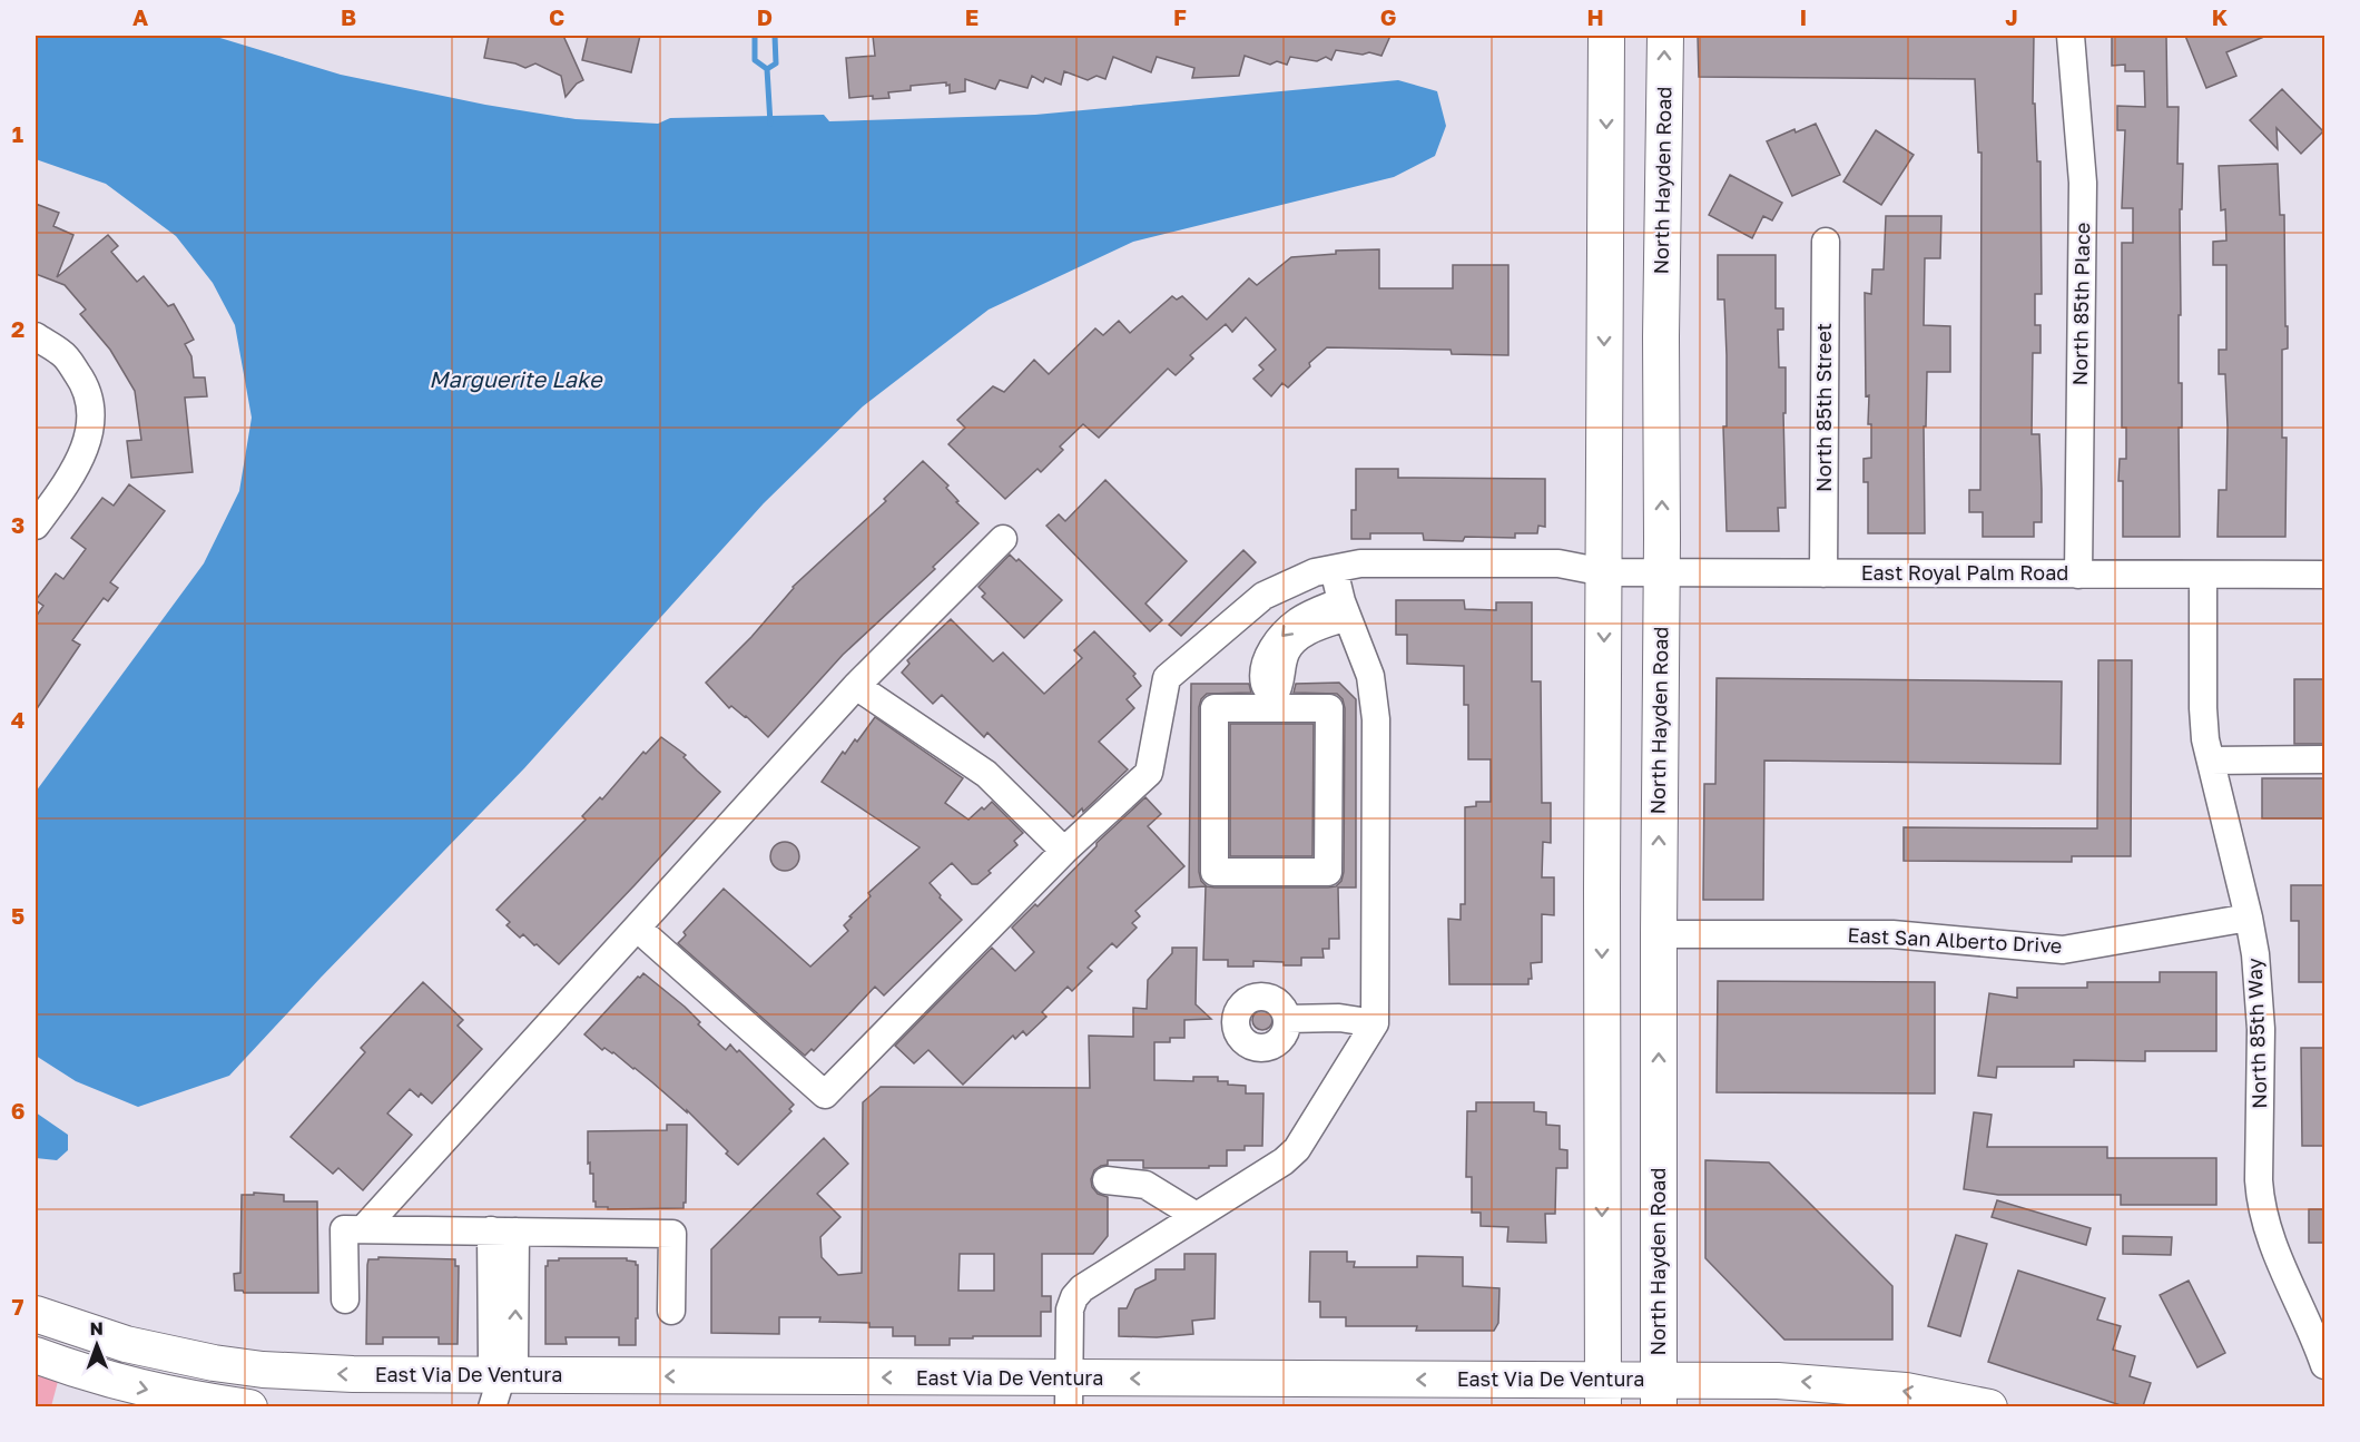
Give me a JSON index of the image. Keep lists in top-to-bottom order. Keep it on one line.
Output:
{"streets":{"main road":["North Hayden Road","East Via De Ventura"],"street":["North 85th Place","North 85th Street","East Royal Palm Road","East San Alberto Drive","North 85th Way"]},"crossings":[["North Hayden Road","East Royal Palm Road"],["North Hayden Road","East San Alberto Drive"],["North Hayden Road","East Via De Ventura"],["North 85th Place","East Royal Palm Road"],["North 85th Street","East Royal Palm Road"],["East Royal Palm Road","North 85th Way"],["East San Alberto Drive","North 85th Way"]],"one_way":["East Via De Ventura"],"water":["Marguerite Lake"],"north":"top","grid":{"columns":["A","B","C","D","E","F","G","H","I","J","K"],"rows":["1","2","3","4","5","6","7"]}}
